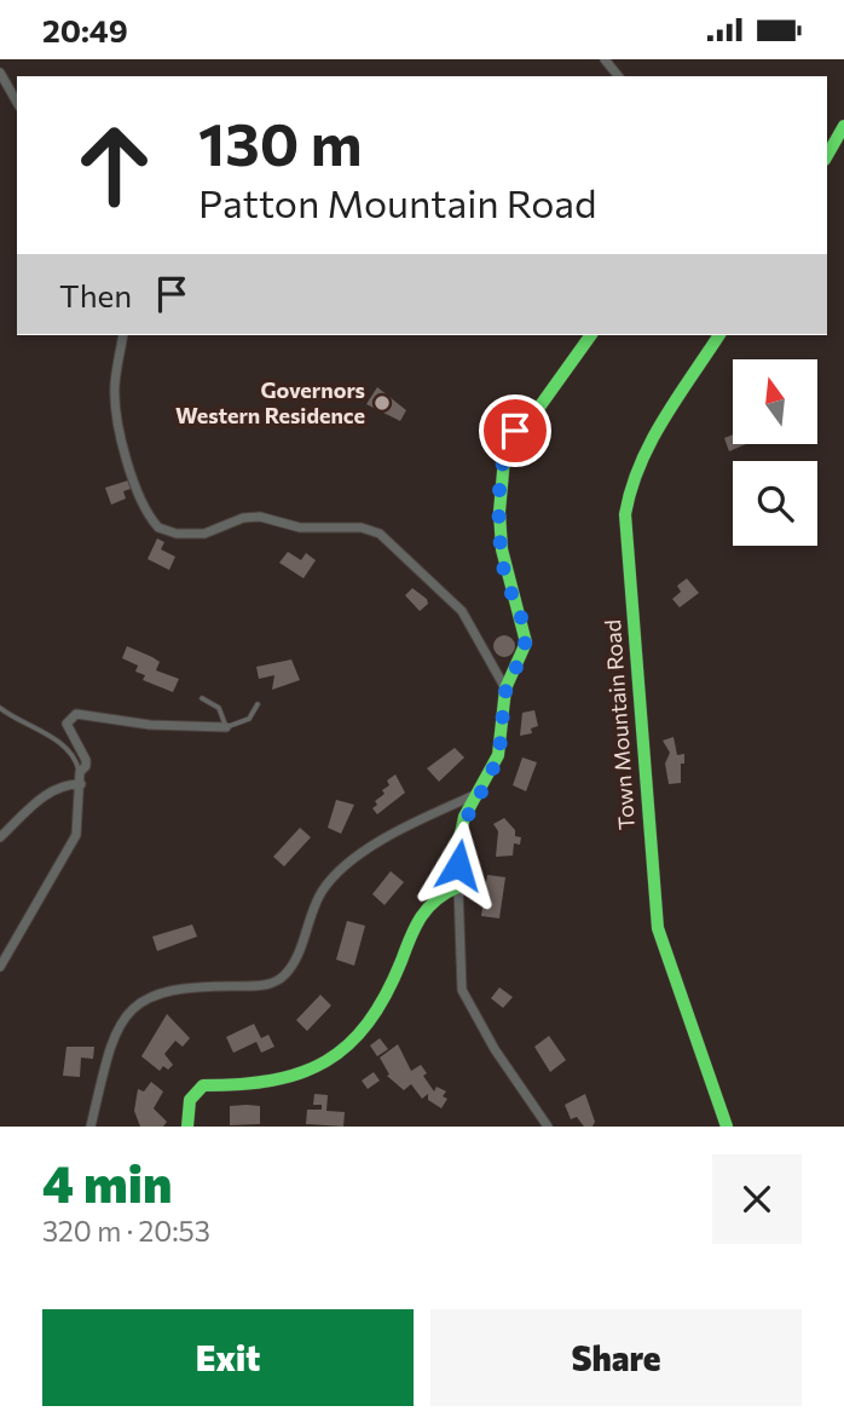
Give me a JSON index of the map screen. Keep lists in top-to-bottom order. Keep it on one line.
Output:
{"streets":{"street":["Town Mountain Road"]},"places":["Governors Western Residence"],"north":"top","page":{"status":"20:49","turn":["130 m","Patton Mountain Road"],"then":"Then","heading":["4 min","320 m · 20:53"],"buttons":["Exit","Share"]}}
